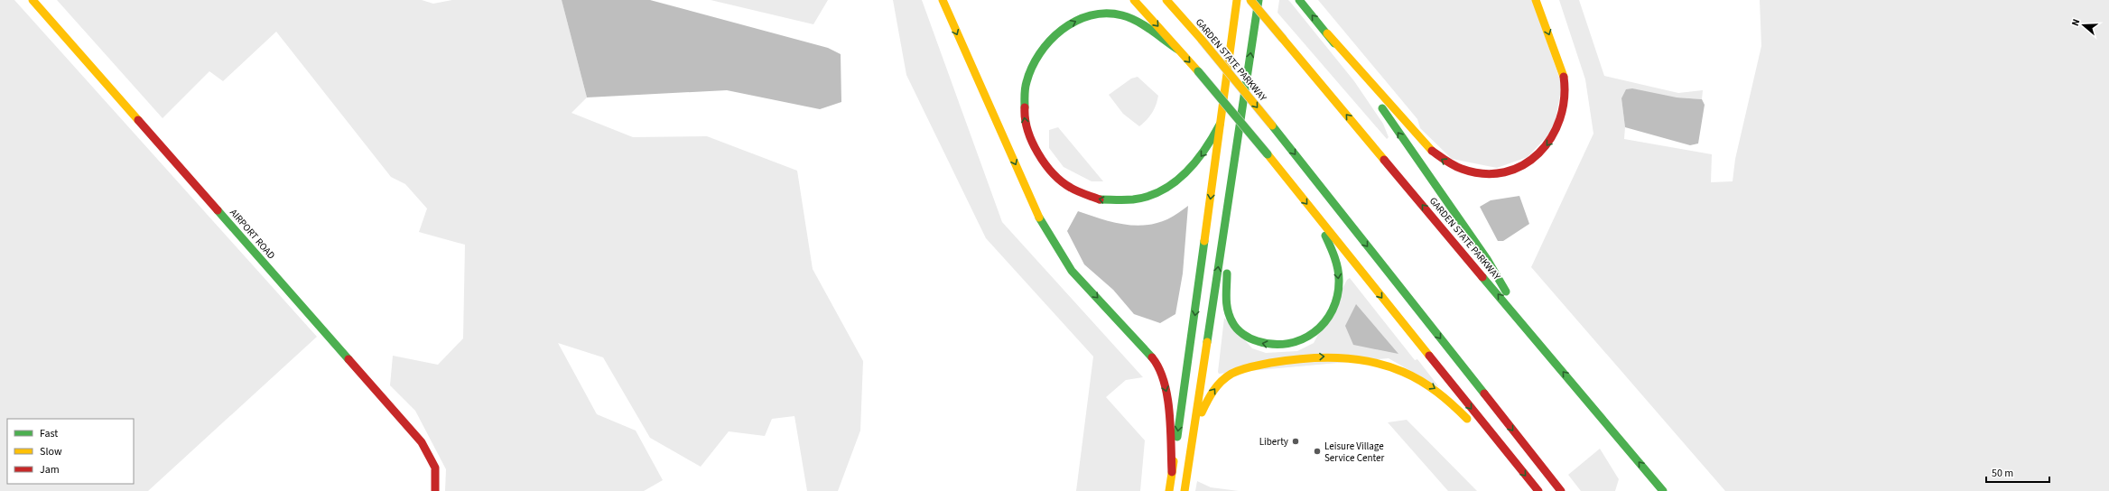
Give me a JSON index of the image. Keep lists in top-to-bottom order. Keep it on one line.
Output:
{"streets":{"main road":["GARDEN STATE PARKWAY","AIRPORT ROAD"]},"places":["Liberty","Leisure Village Service Center"],"legend":["Fast","Slow","Jam"],"scale_bar":"50 m","north":"left"}
